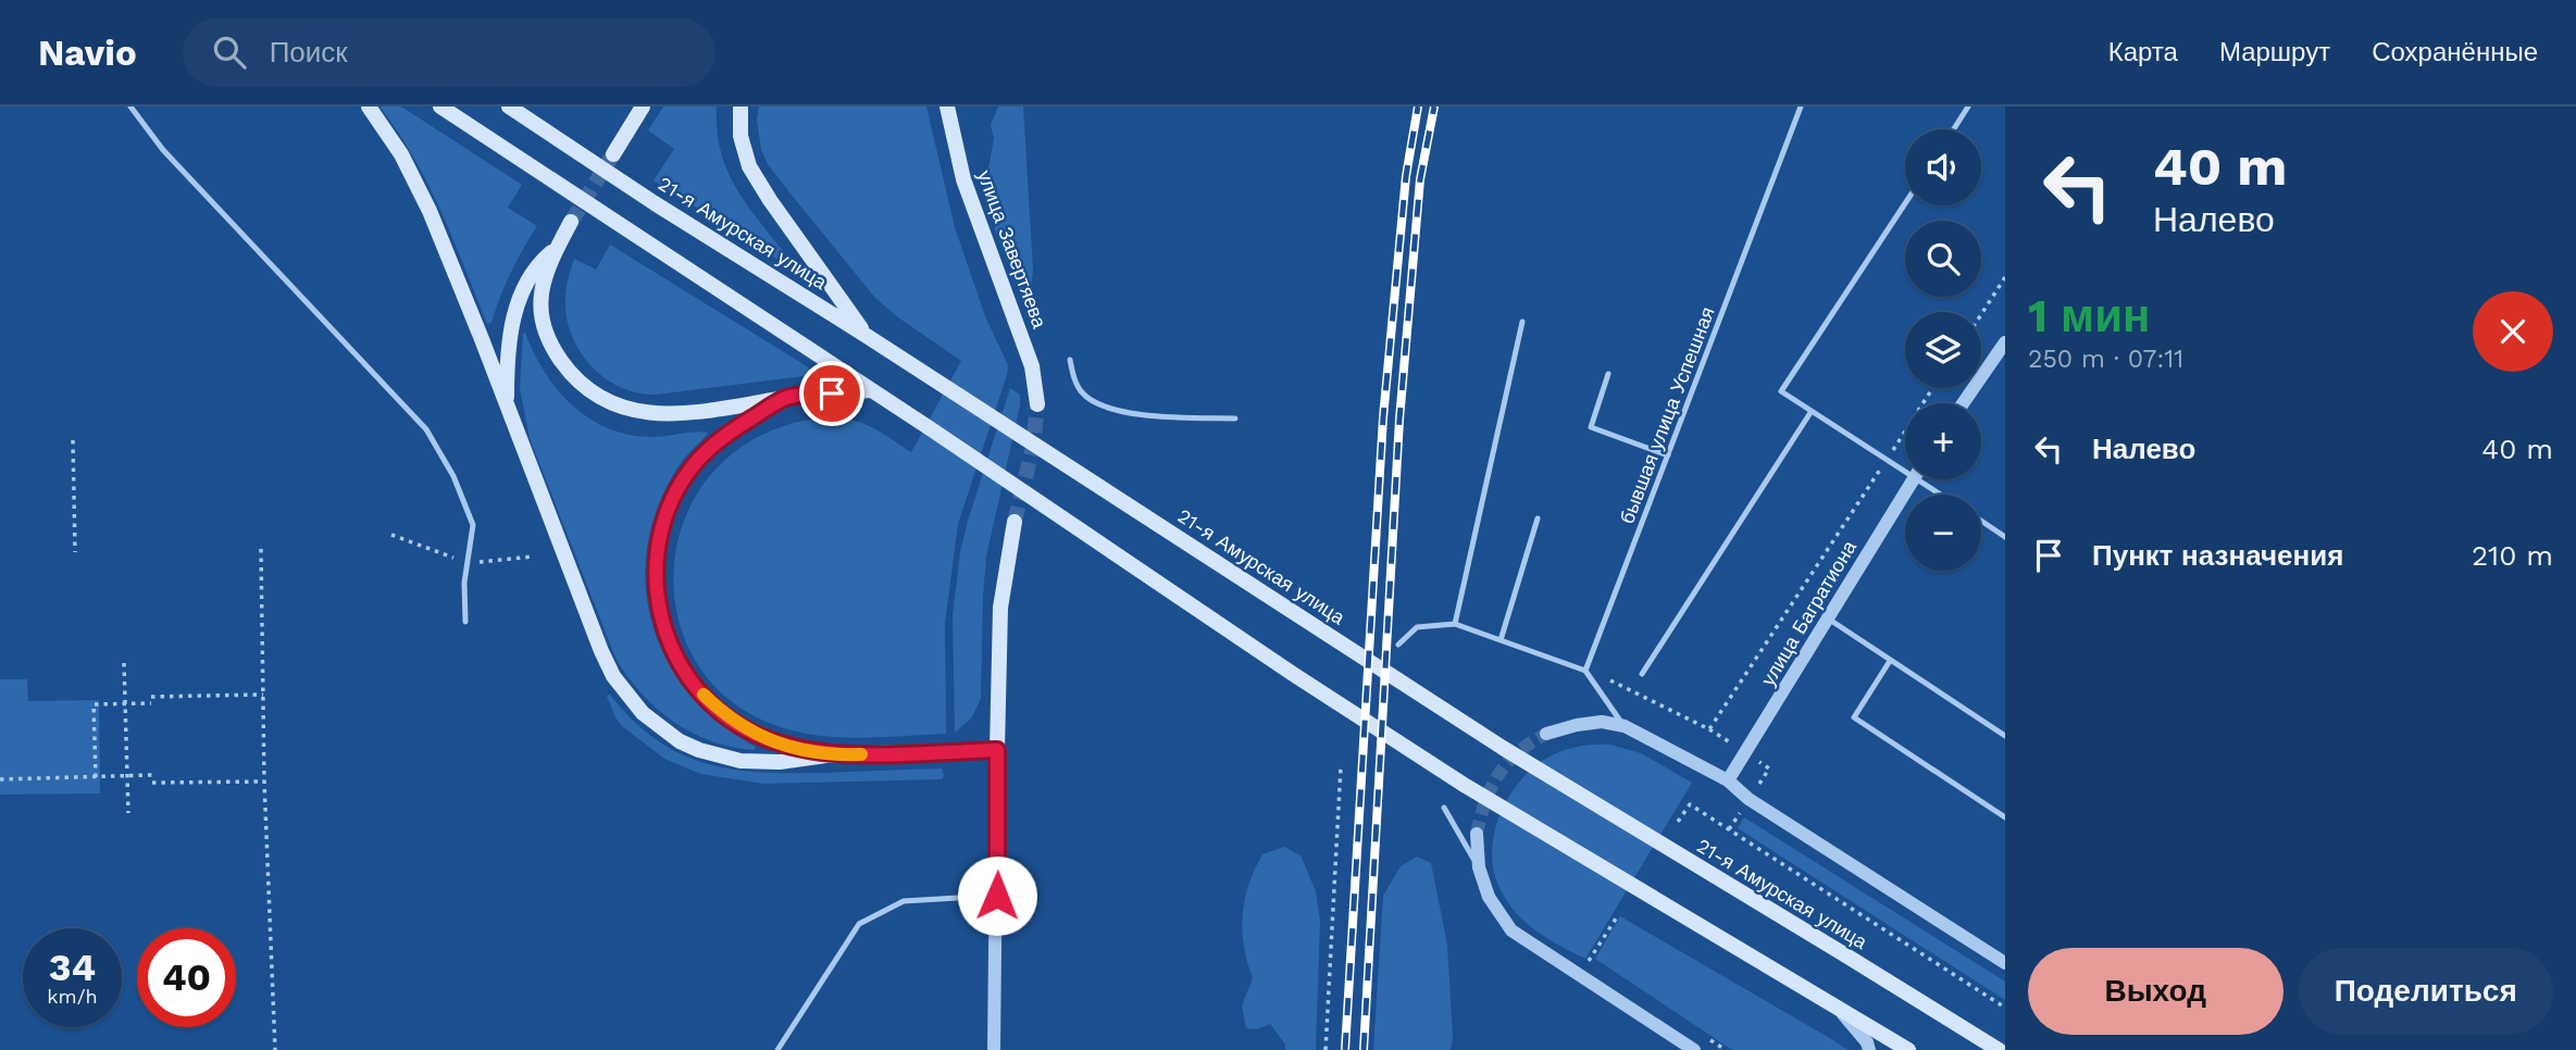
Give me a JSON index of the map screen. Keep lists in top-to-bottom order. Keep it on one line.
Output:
{"streets":{"main road":["21-я Амурская улица","улица Завертяева"],"street":["улица Багратиона"],"lane":["бывшая улица Успешная"]},"page":{"header":"Navio","search":"Поиск","nav":["Карта","Маршрут","Сохранённые"],"turn":["40 m","Налево"],"map_buttons":["+","−"],"heading":["1 мин","250 m · 07:11"],"list":[{"name":"Налево","value":"40 m"},{"name":"Пункт назначения","value":"210 m"}],"speed":"34 km/h","limit":"40","buttons":["Выход","Поделиться"]}}
